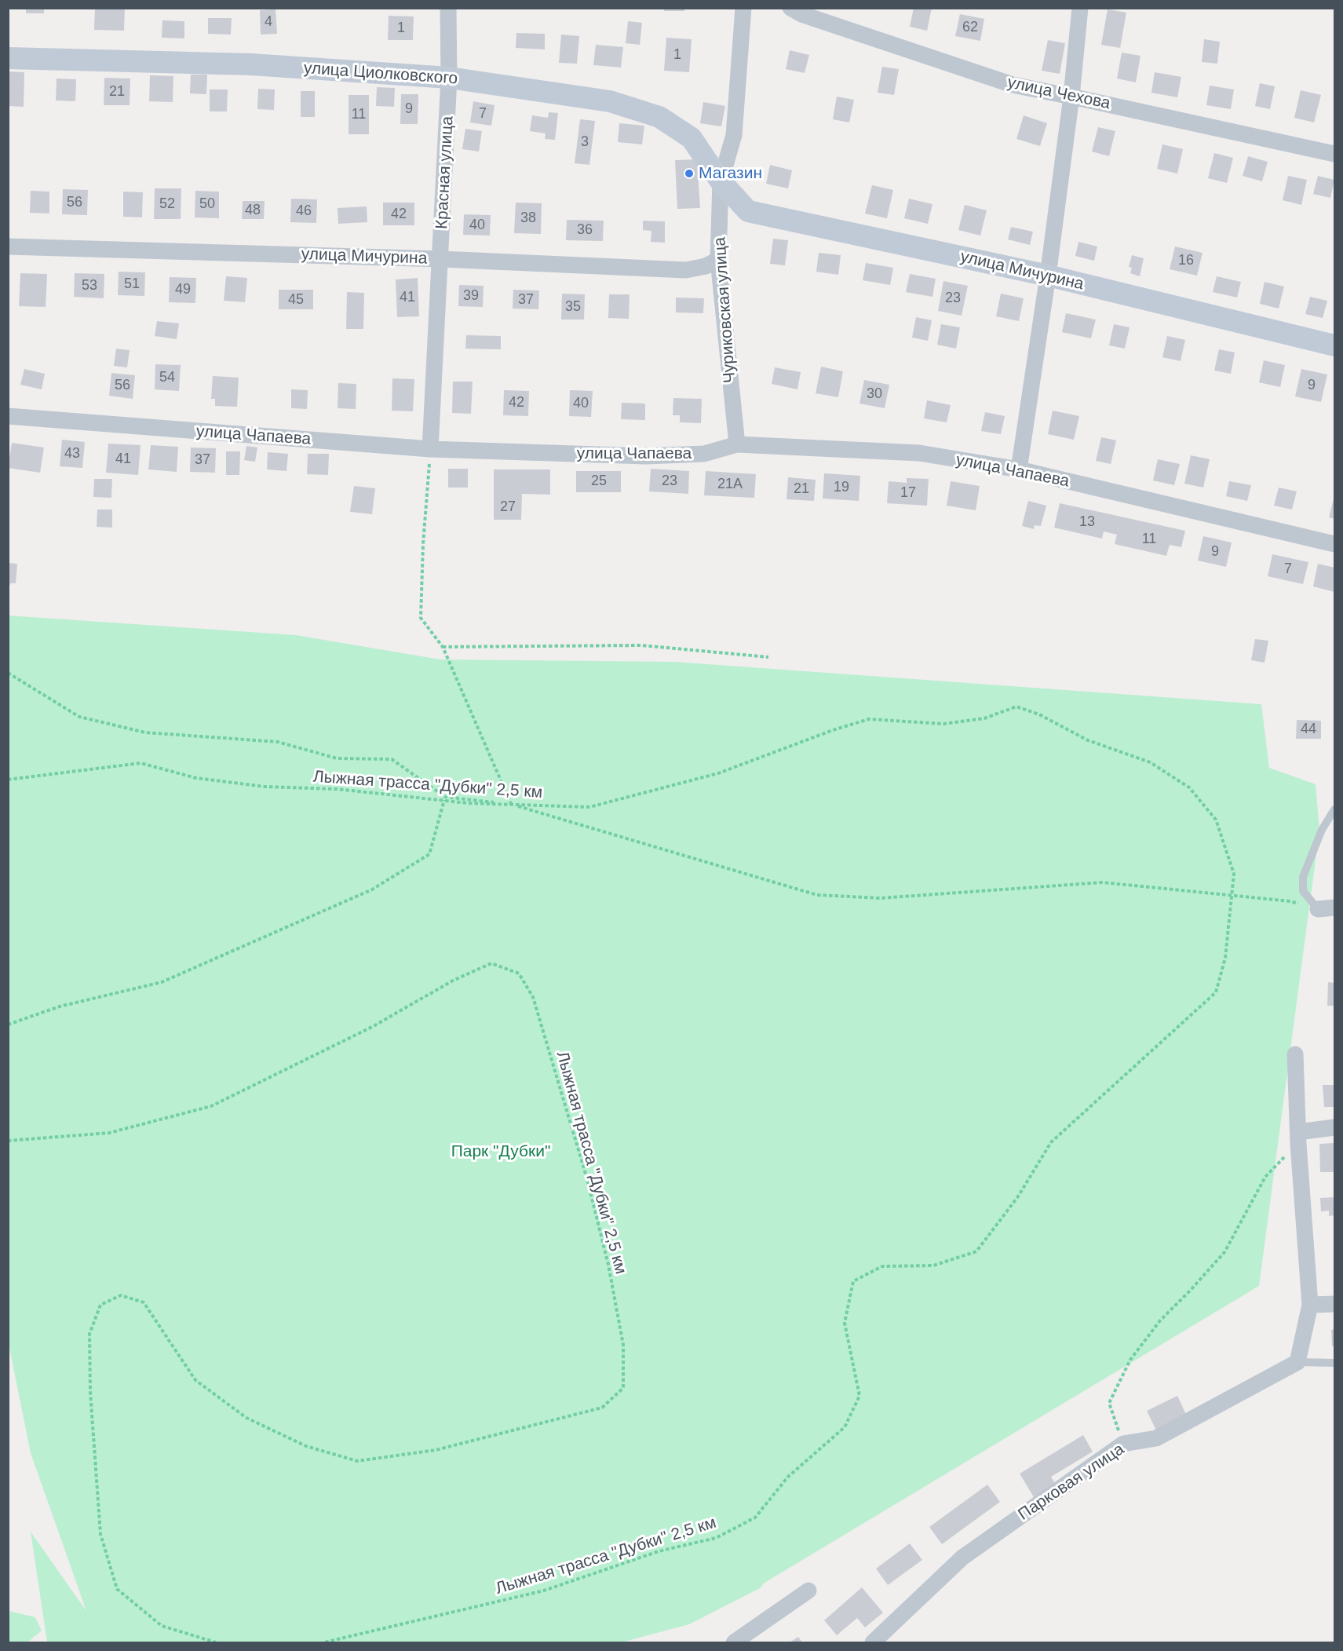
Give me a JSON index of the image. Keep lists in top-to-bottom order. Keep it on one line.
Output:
{"streets":{"street":["улица Циолковского","улица Чехова","Красная улица","улица Мичурина","Чуриковская улица","улица Чапаева","Парковая улица"],"path":["Лыжная трасса \"Дубки\" 2,5 км"]},"crossings":[["улица Циолковского","Красная улица"],["улица Циолковского","улица Мичурина"],["улица Циолковского","Чуриковская улица"],["Красная улица","улица Мичурина"],["Красная улица","улица Чапаева"],["улица Мичурина","Чуриковская улица"],["Чуриковская улица","улица Чапаева"]],"parks":["Парк \"Дубки\""],"places":["Магазин"],"house_numbers":["4","62","1","1","21","9","7","11","3","56","52","50","48","46","42","38","40","36","16","51","53","49","39","41","23","45","37","35","54","56","9","30","42","40","43","41","37","25","23","21А","19","21","17","27","13","11","9","7","44"]}
